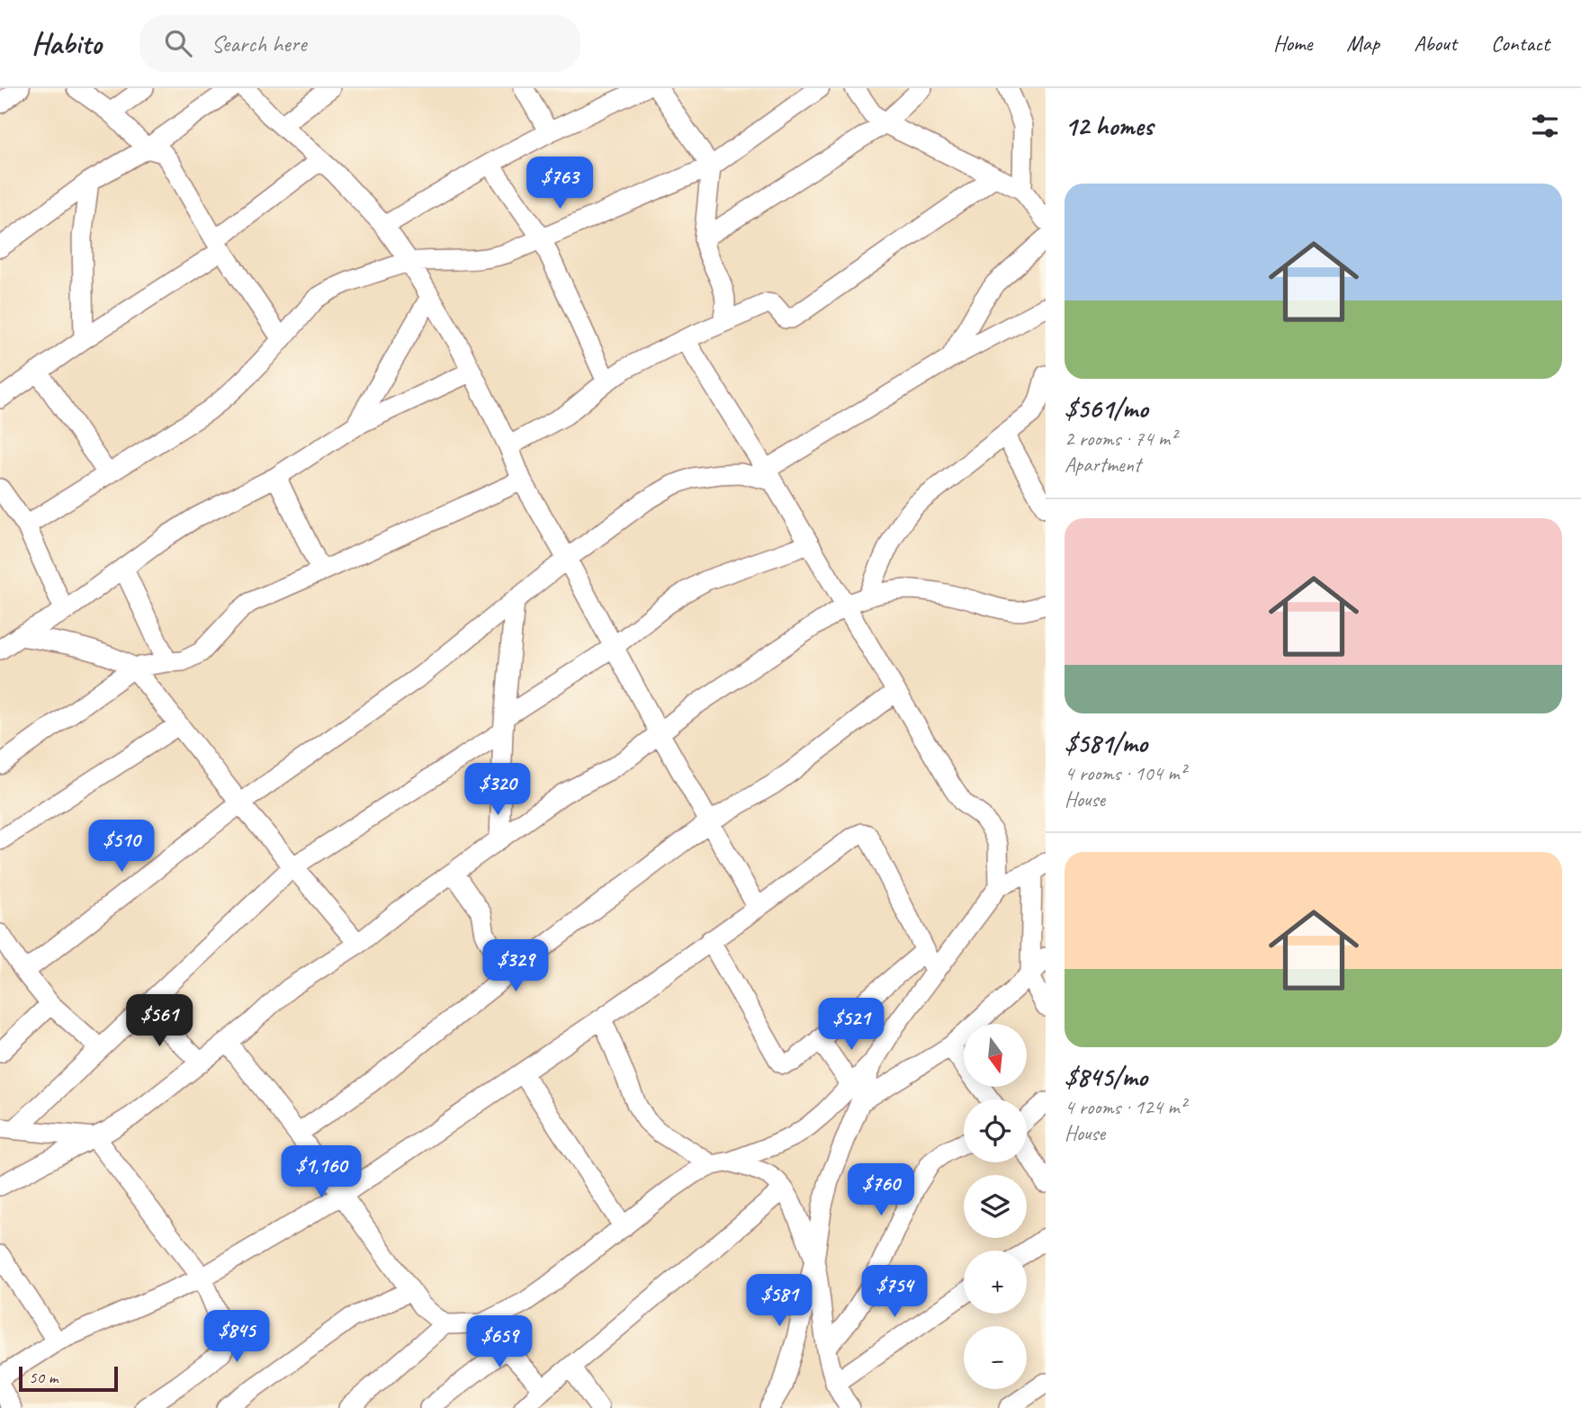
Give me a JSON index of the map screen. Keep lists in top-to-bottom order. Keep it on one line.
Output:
{"scale_bar":"50 m","north":"bottom","page":{"header":"Habito","search":"Search here","nav":["Home","Map","About","Contact"],"heading":"12 homes","price":["$763","$320","$510","$329","$561","$521","$1,160","$760","$754","$581","$845","$659"],"list":[{"name":"$561/mo","note":"2 rooms · 74 m² · Apartment"},{"name":"$581/mo","note":"4 rooms · 104 m² · House"},{"name":"$845/mo","note":"4 rooms · 124 m² · House"}],"map_buttons":["+","−"],"scale":"50 m"}}
